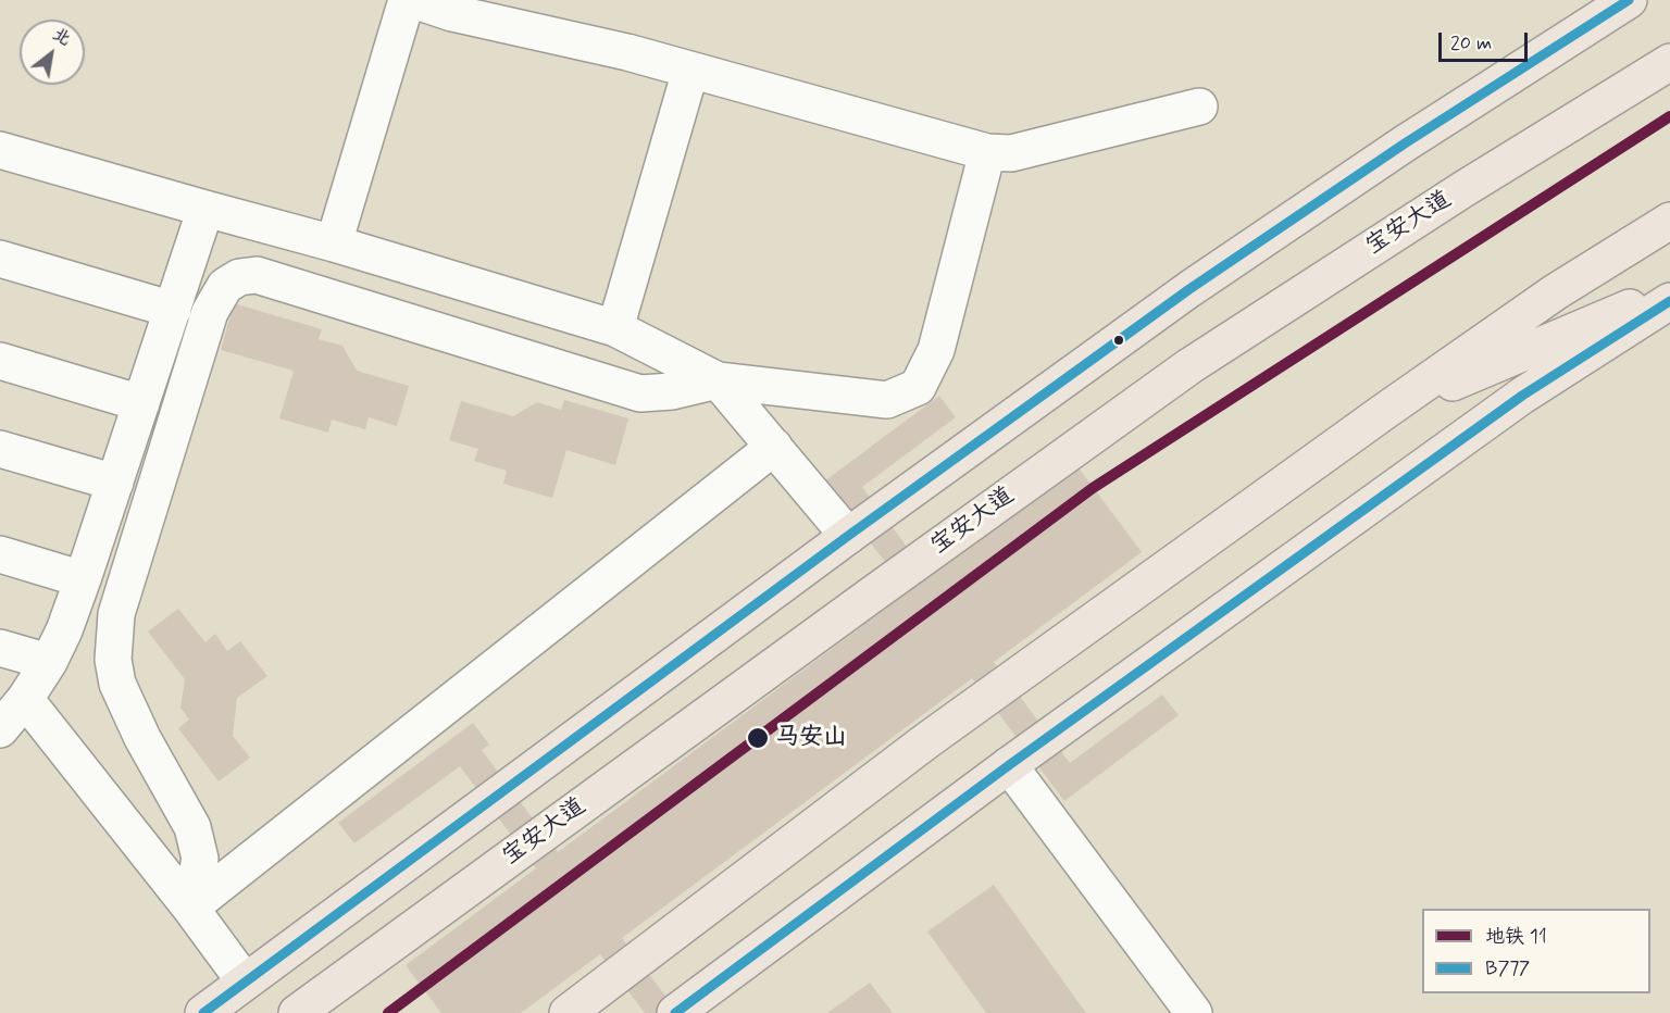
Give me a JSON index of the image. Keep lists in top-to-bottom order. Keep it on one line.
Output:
{"streets":{"main road":["宝安大道"]},"places":["马安山"],"lines":["transit line B777","metro line 11"],"legend":["地铁 11","B777"],"scale_bar":"20 m","north":"top right"}
